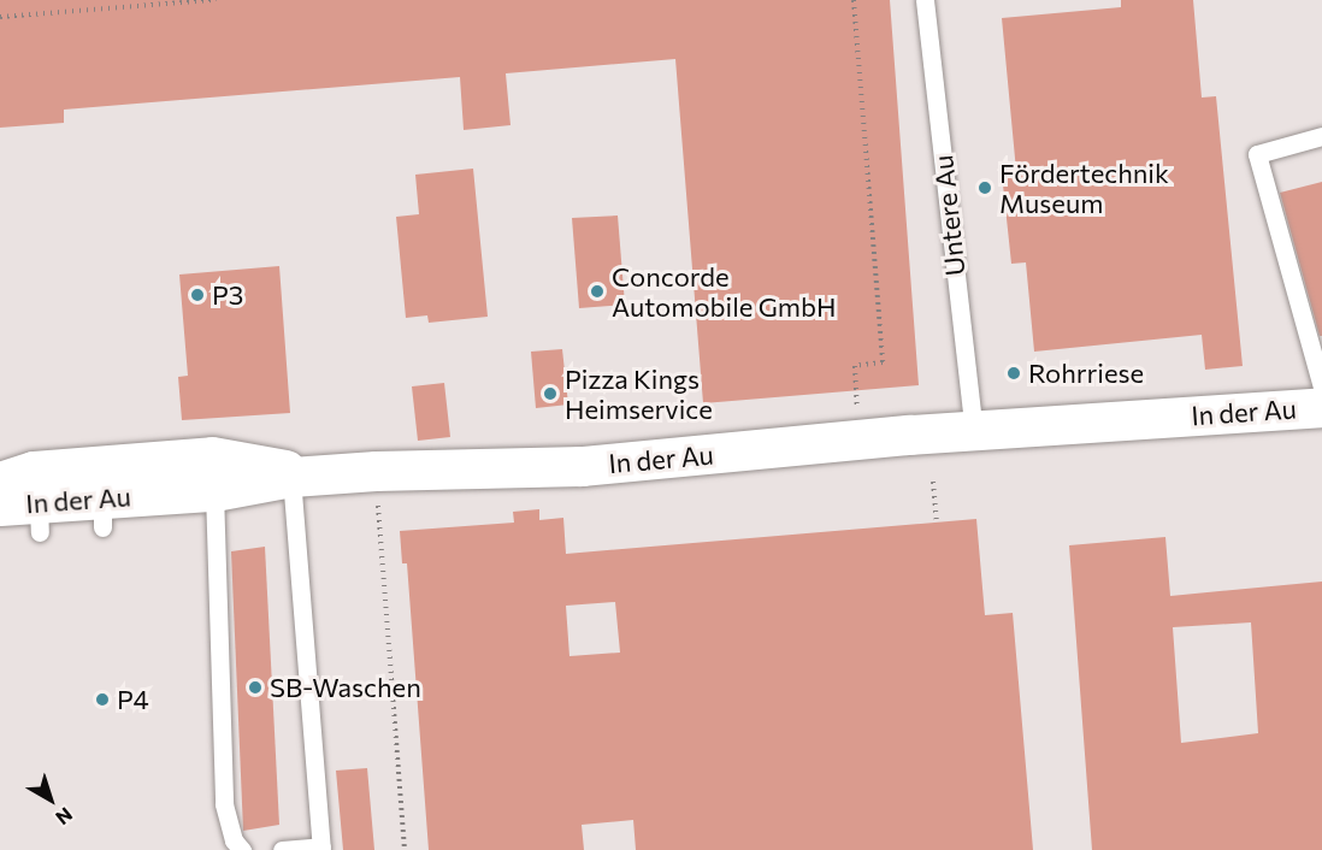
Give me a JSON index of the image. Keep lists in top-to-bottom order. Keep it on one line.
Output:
{"streets":{"street":["In der Au"],"lane":["Untere Au"]},"crossings":[["Untere Au","In der Au"]],"places":["Fördertechnik Museum","Concorde Automobile GmbH","P3","Rohrriese","Pizza Kings Heimservice","SB-Waschen","P4"],"north":"bottom right"}
